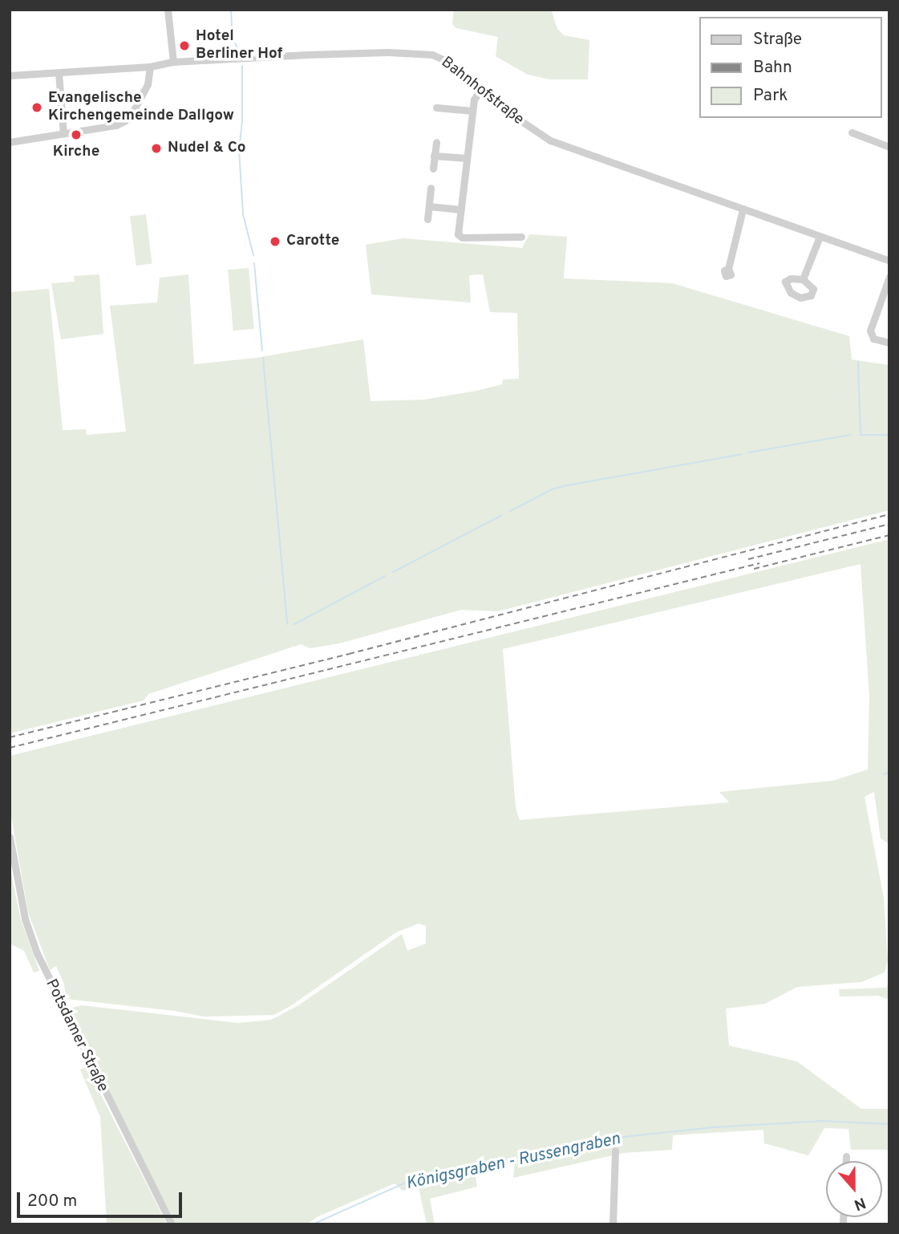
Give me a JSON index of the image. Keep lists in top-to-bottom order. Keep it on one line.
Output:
{"streets":{"street":["Bahnhofstraße","Potsdamer Straße"]},"water":["Königsgraben - Russengraben"],"places":["Hotel Berliner Hof","Evangelische Kirchengemeinde Dallgow","Kirche","Nudel & Co","Carotte"],"legend":["Straße","Bahn","Park"],"scale_bar":"200 m","north":"bottom"}
